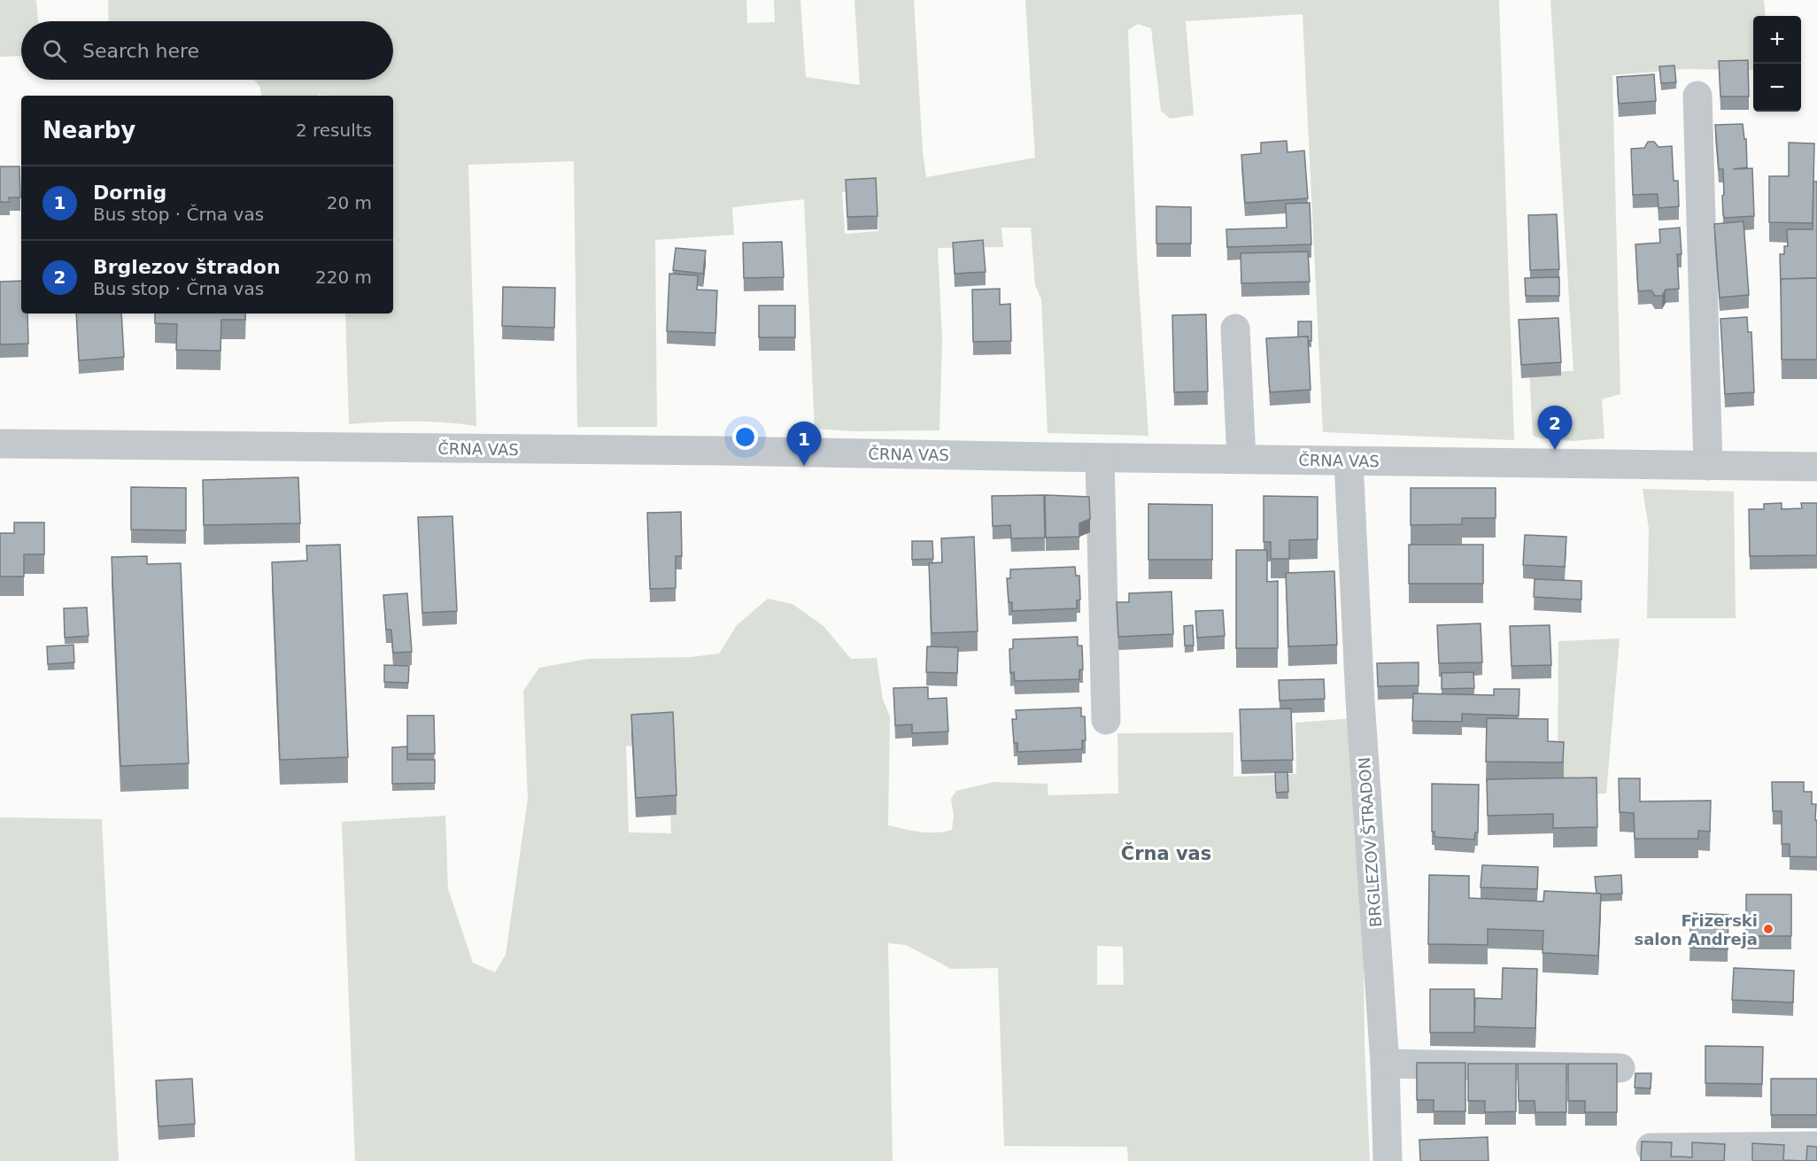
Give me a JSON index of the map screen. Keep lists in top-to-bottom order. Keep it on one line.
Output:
{"streets":{"street":["ČRNA VAS","BRGLEZOV ŠTRADON"]},"crossings":[["ČRNA VAS","BRGLEZOV ŠTRADON"]],"districts":["Črna vas"],"places":["Frizerski salon Andreja"],"page":{"map_buttons":["+","−"],"search":"Search here","heading":["Nearby","2 results"],"list":[{"mark":"1","name":"Dornig","note":"Bus stop · Črna vas","value":"20 m"},{"mark":"2","name":"Brglezov štradon","note":"Bus stop · Črna vas","value":"220 m"}],"pins":["2","1"]}}
